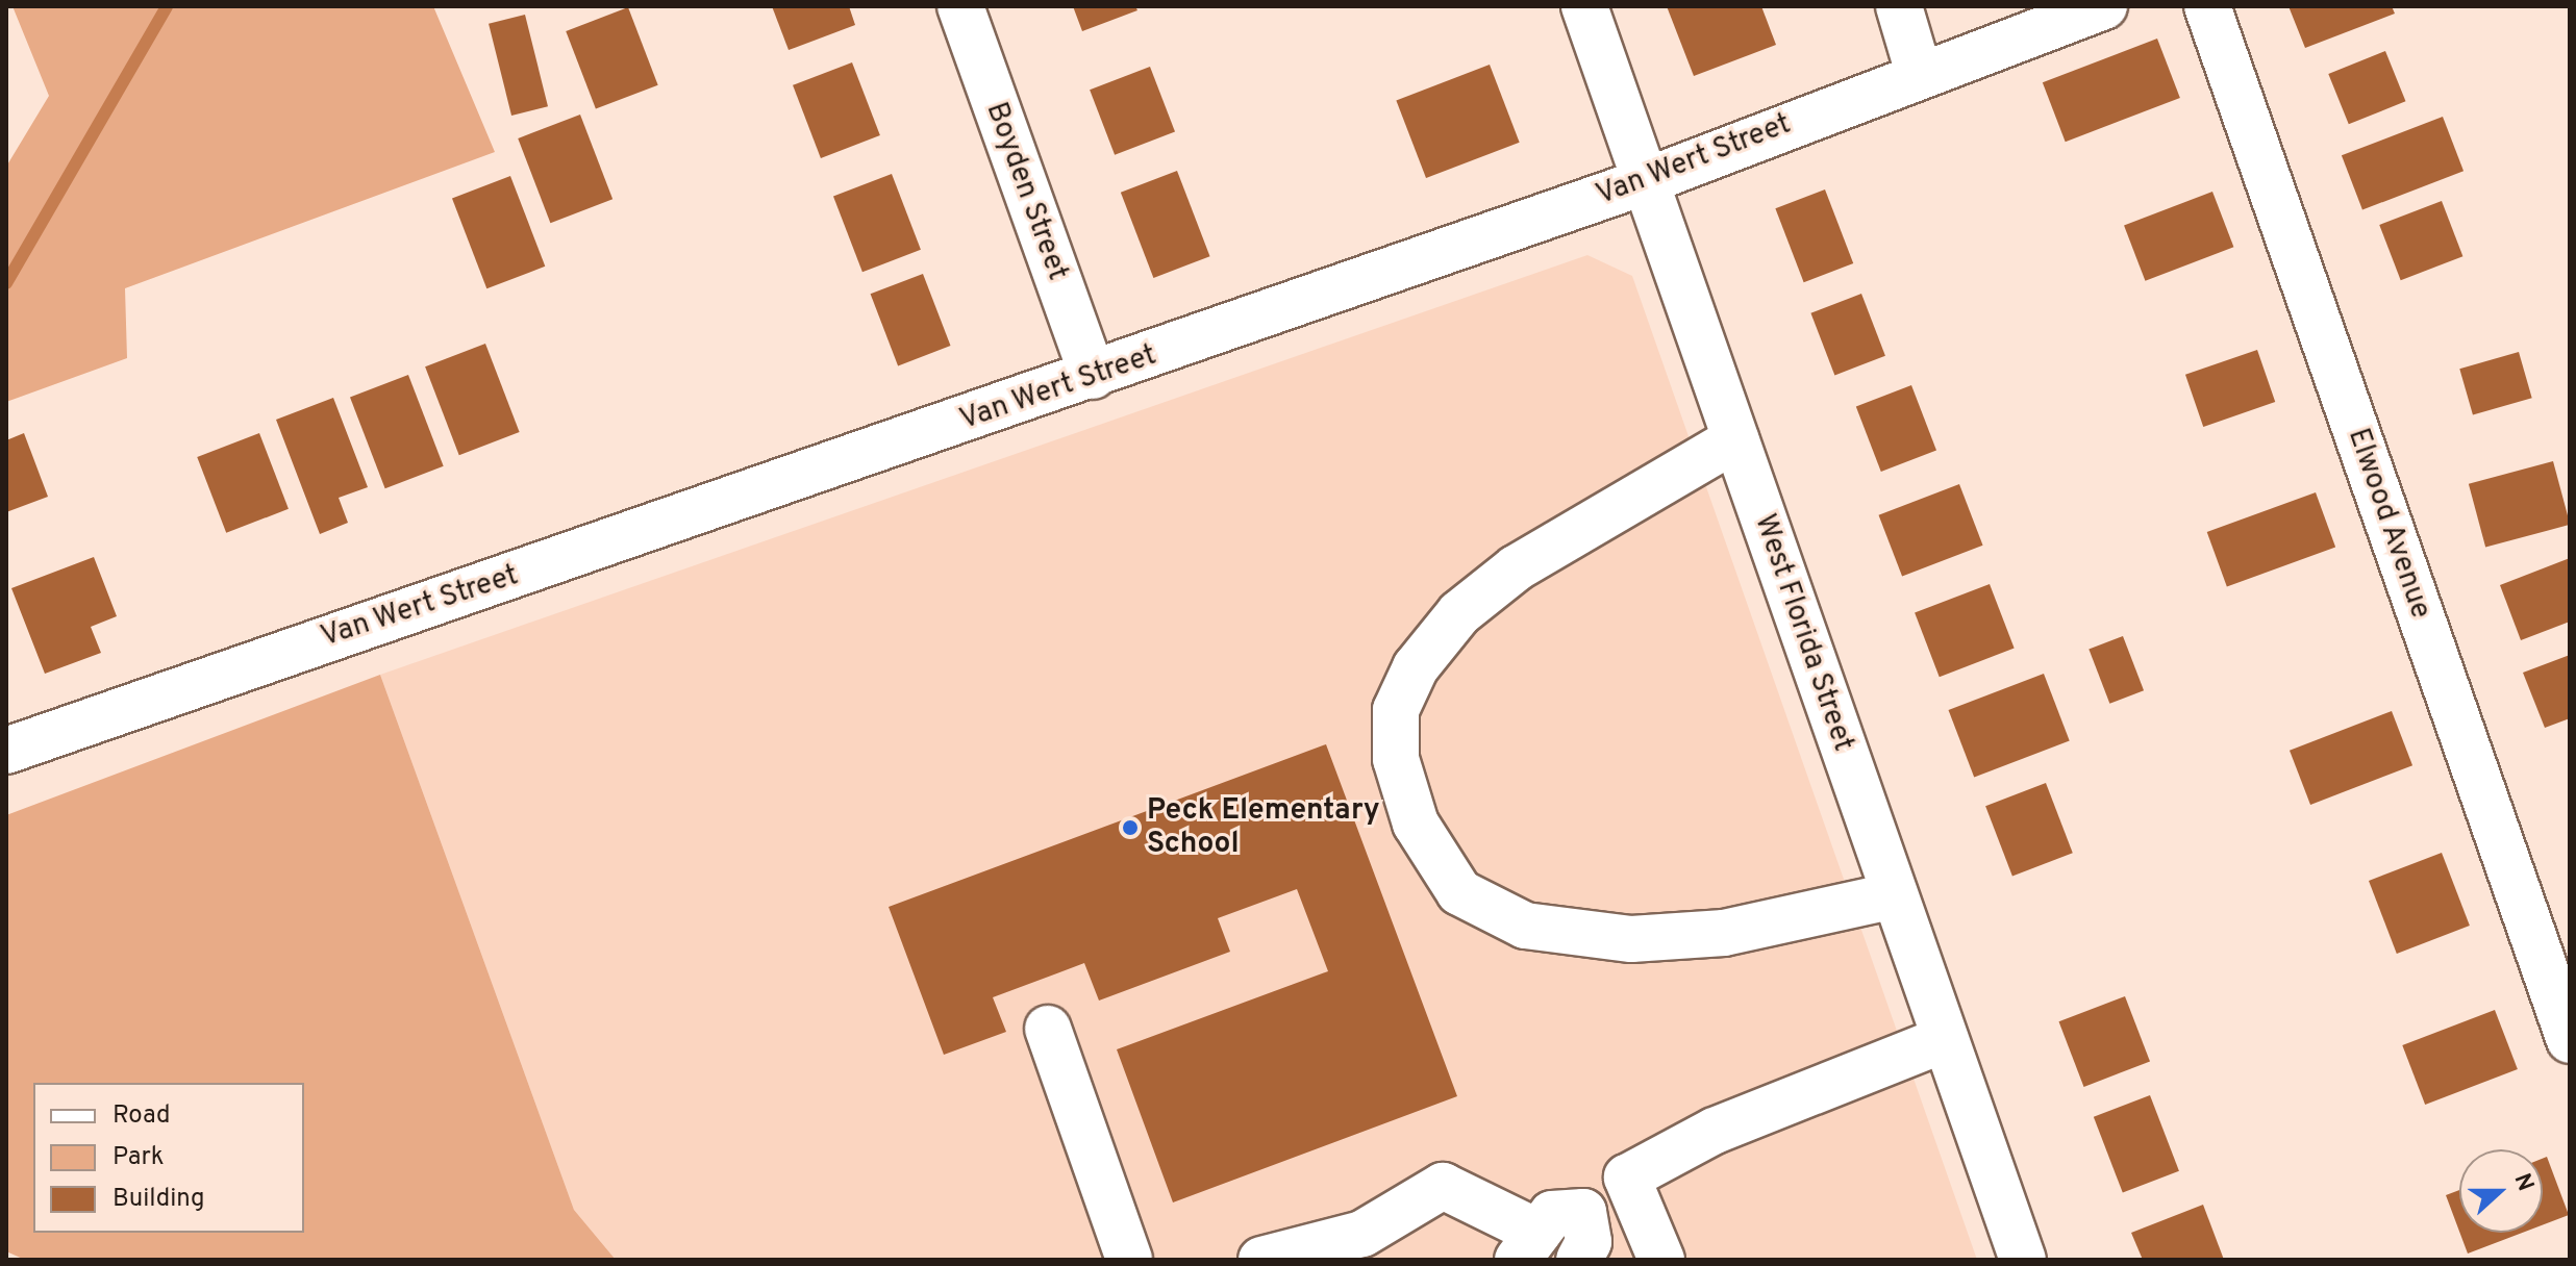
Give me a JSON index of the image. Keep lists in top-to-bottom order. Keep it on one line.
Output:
{"streets":{"street":["Van Wert Street","Boyden Street","Elwood Avenue","West Florida Street"]},"crossings":[["Van Wert Street","Boyden Street"],["Van Wert Street","West Florida Street"]],"places":["Peck Elementary School"],"legend":["Road","Park","Building"],"north":"right"}
